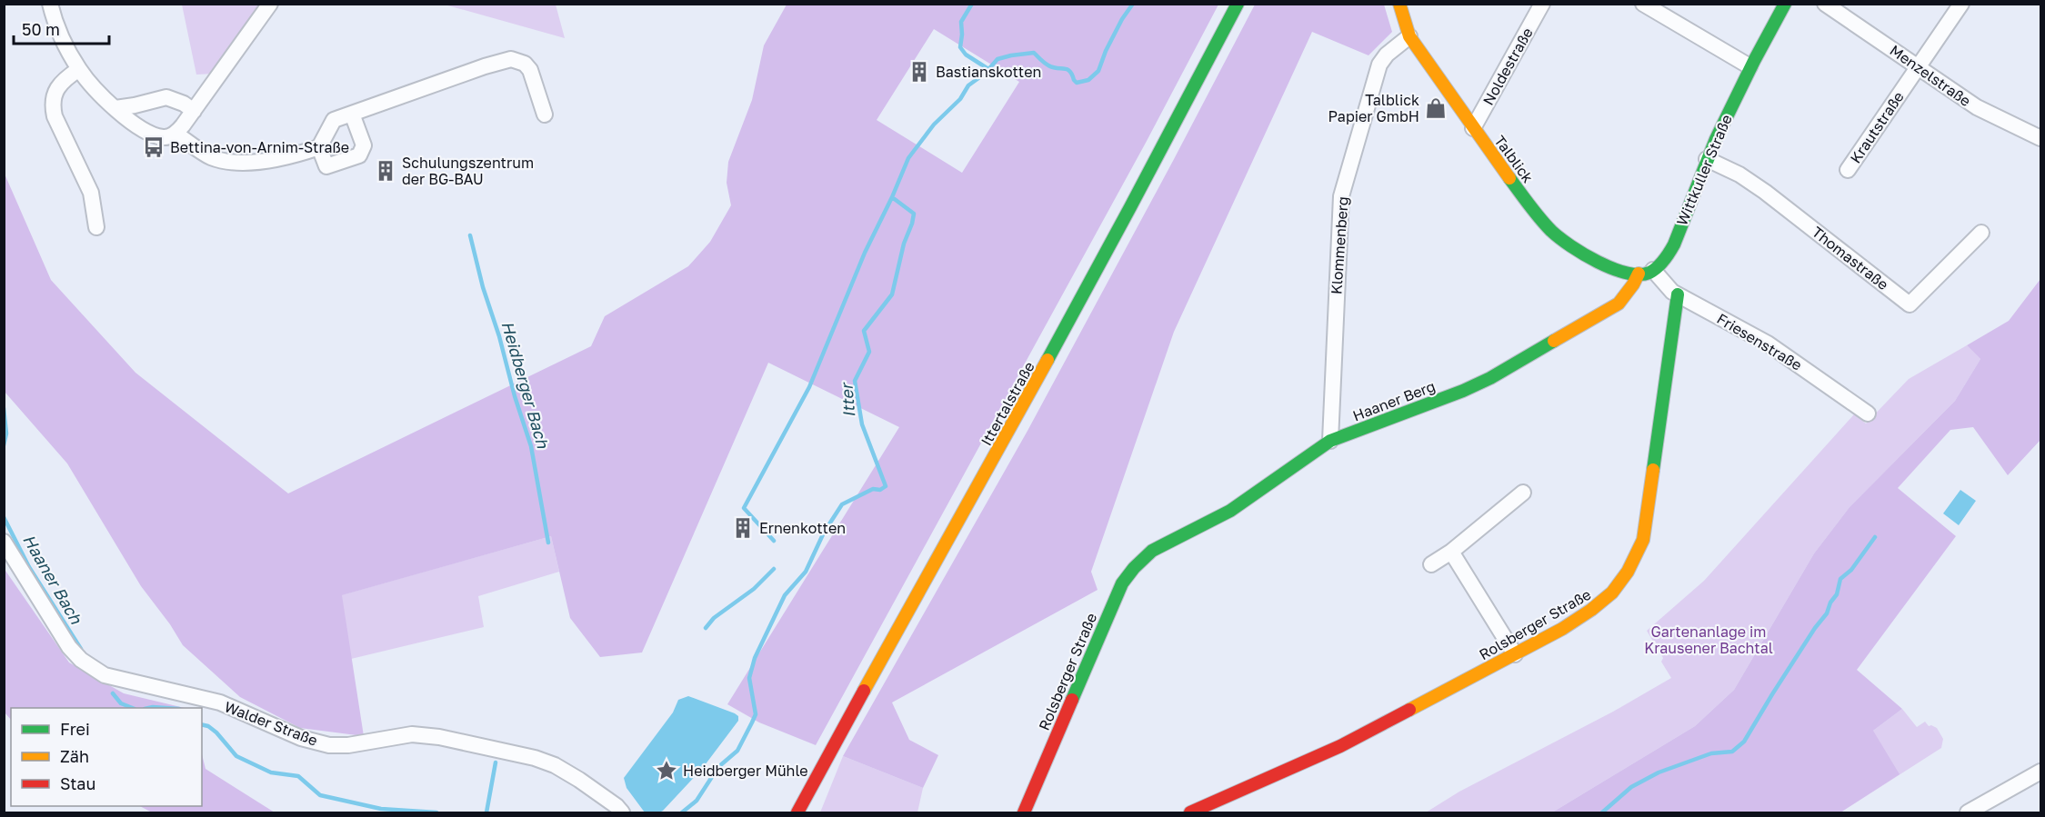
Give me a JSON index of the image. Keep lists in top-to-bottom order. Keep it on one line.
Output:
{"streets":{"street":["Noldestraße","Menzelstraße","Krautstraße","Talblick","Wittkuller Straße","Klommenberg","Thomastraße","Friesenstraße","Haaner Berg","Ittertalstraße","Rolsberger Straße","Walder Straße"]},"crossings":[["Noldestraße","Talblick"],["Menzelstraße","Krautstraße"],["Talblick","Wittkuller Straße"],["Talblick","Klommenberg"],["Talblick","Friesenstraße"],["Talblick","Haaner Berg"],["Wittkuller Straße","Thomastraße"],["Wittkuller Straße","Friesenstraße"],["Wittkuller Straße","Haaner Berg"],["Klommenberg","Haaner Berg"],["Friesenstraße","Haaner Berg"],["Friesenstraße","Rolsberger Straße"],["Haaner Berg","Rolsberger Straße"]],"water":["Heidberger Bach","Itter","Haaner Bach"],"parks":["Gartenanlage im Krausener Bachtal"],"places":{"building":["Bastianskotten","Schulungszentrum der BG-BAU","Ernenkotten"],"shop":["Talblick Papier GmbH"],"bus stop":["Bettina-von-Arnim-Straße"],"place":["Heidberger Mühle"]},"legend":["Frei","Zäh","Stau"],"scale_bar":"50 m"}
